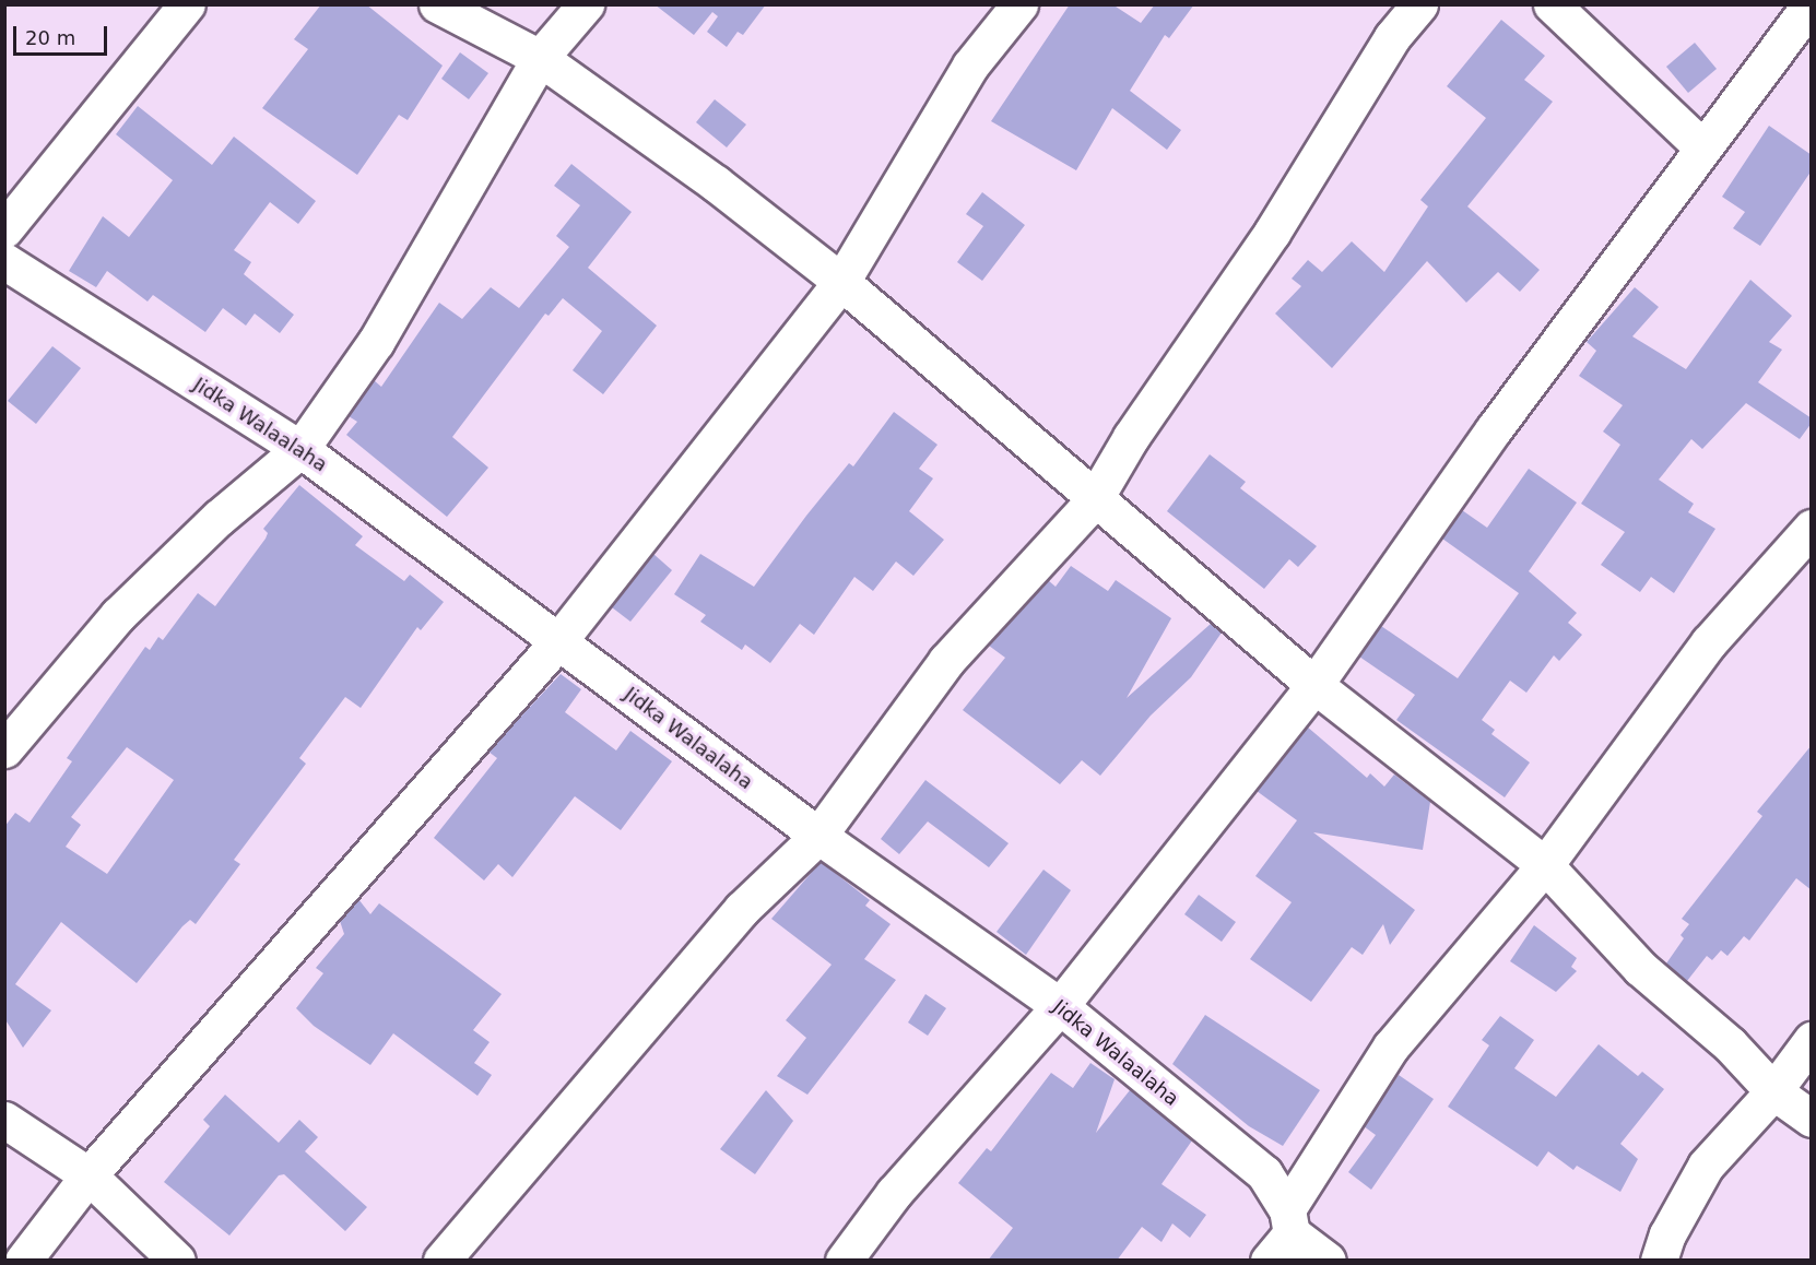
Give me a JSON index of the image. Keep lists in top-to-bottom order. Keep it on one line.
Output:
{"streets":{"street":["Jidka Walaalaha"]},"scale_bar":"20 m"}
